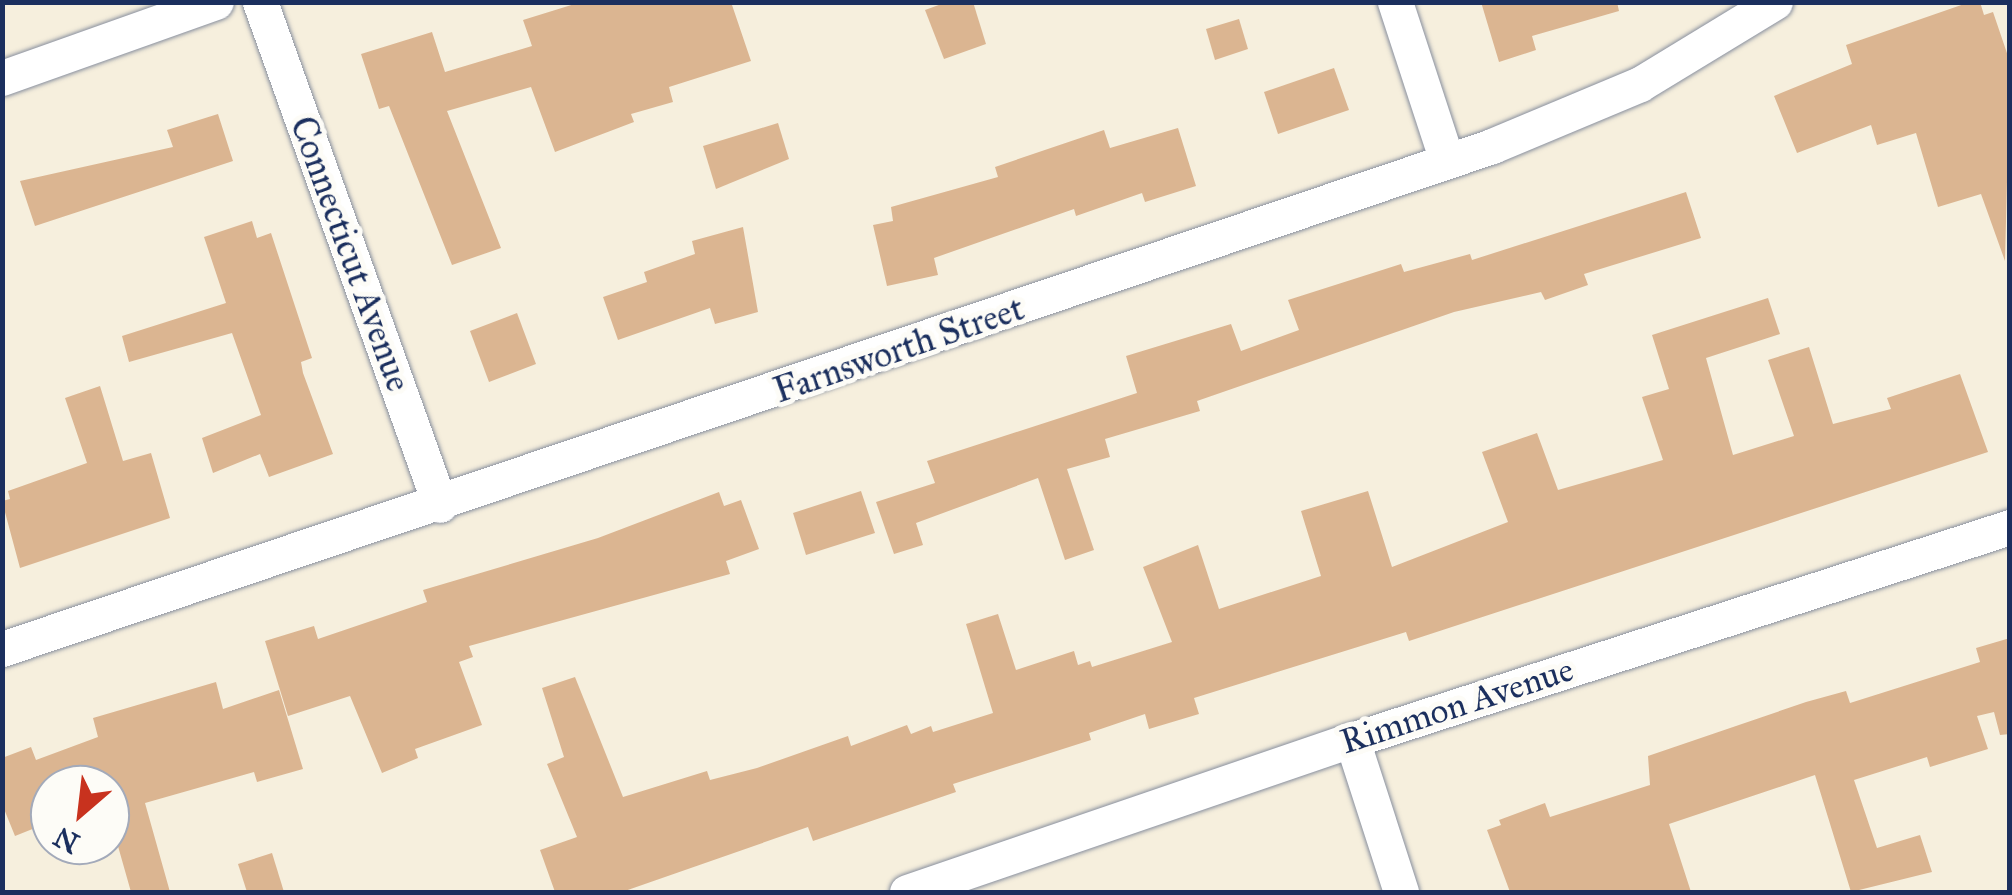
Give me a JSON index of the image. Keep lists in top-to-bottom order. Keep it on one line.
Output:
{"streets":{"street":["Connecticut Avenue","Farnsworth Street","Rimmon Avenue"]},"crossings":[["Connecticut Avenue","Farnsworth Street"]],"north":"bottom left"}
